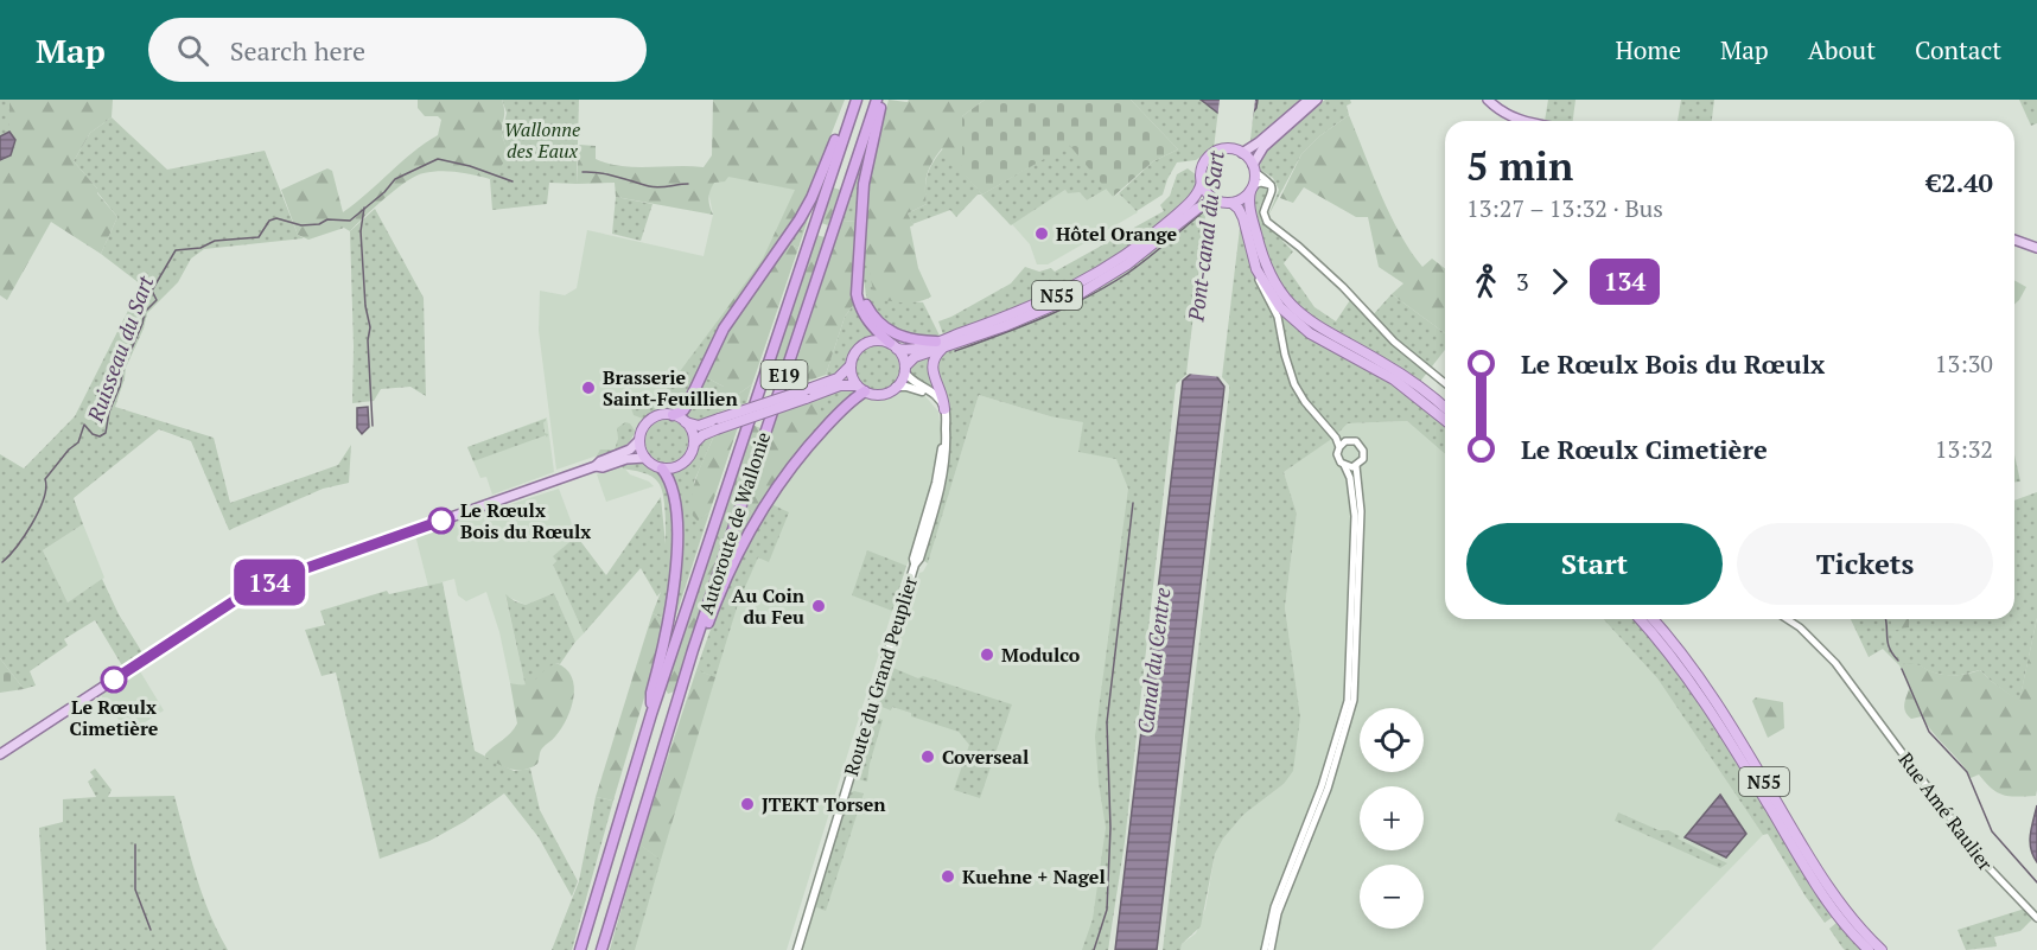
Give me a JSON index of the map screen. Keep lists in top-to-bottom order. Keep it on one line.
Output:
{"streets":{"highway":["N55","E19","Autoroute de Wallonie"],"main road":["Route du Grand Peuplier"],"street":["Rue Amé Raulier"]},"water":["Pont-canal du Sart","Ruisseau du Sart","Canal du Centre"],"parks":["Wallonne des Eaux"],"places":["Hôtel Orange","Brasserie Saint-Feuillien","Le Rœulx Bois du Rœulx","Au Coin du Feu","Modulco","Le Rœulx Cimetière","Coverseal","JTEKT Torsen","Kuehne + Nagel"],"lines":["bus line 134"],"page":{"header":"Map","search":"Search here","nav":["Home","Map","About","Contact"],"on_map":"134","heading":["5 min","13:27 – 13:32 · Bus","€2.40"],"legs":["3","134"],"list":[{"name":"Le Rœulx Bois du Rœulx","value":"13:30"},{"name":"Le Rœulx Cimetière","value":"13:32"}],"buttons":["Start","Tickets"],"map_buttons":["+","−"]}}
